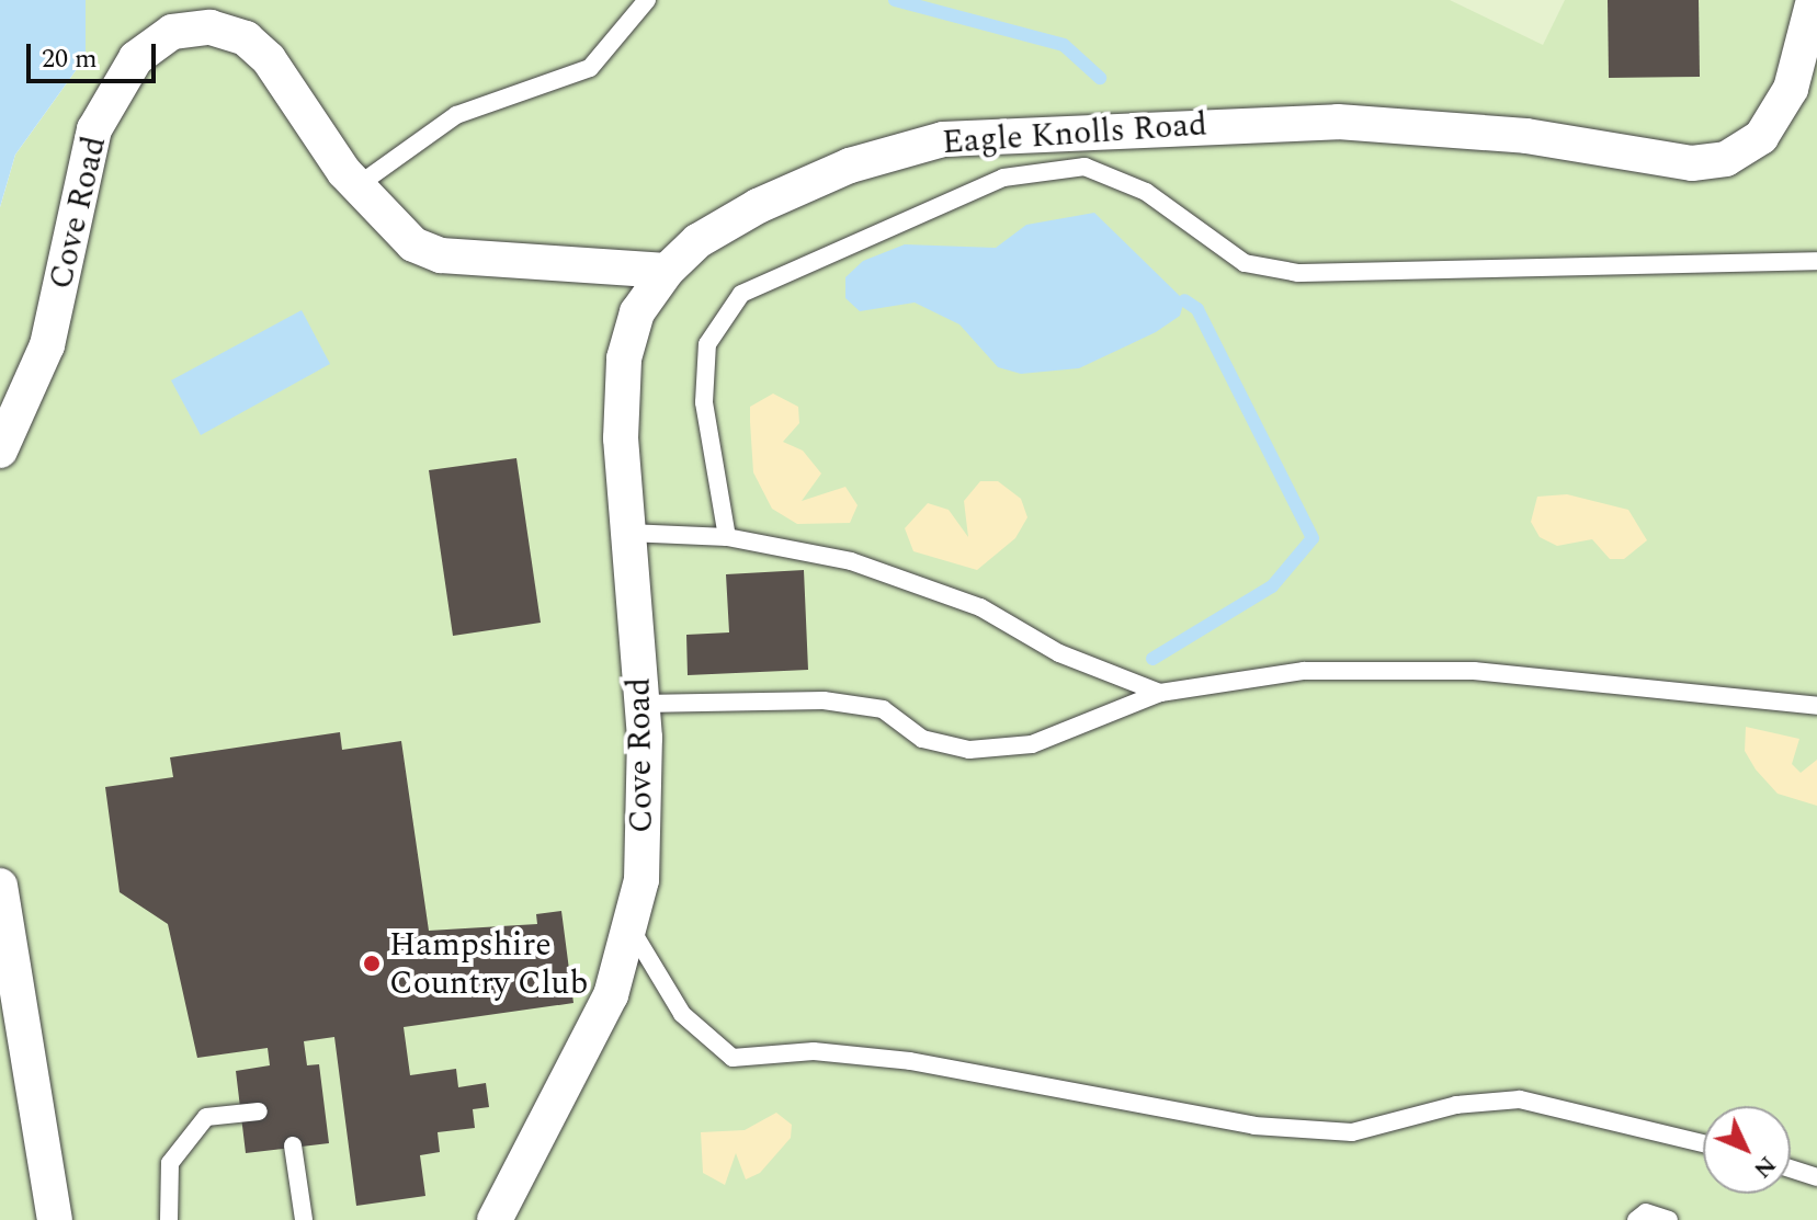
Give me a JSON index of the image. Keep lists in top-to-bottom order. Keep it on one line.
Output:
{"streets":{"street":["Eagle Knolls Road","Cove Road"]},"crossings":[["Eagle Knolls Road","Cove Road"]],"places":["Hampshire Country Club"],"scale_bar":"20 m","north":"bottom right"}
